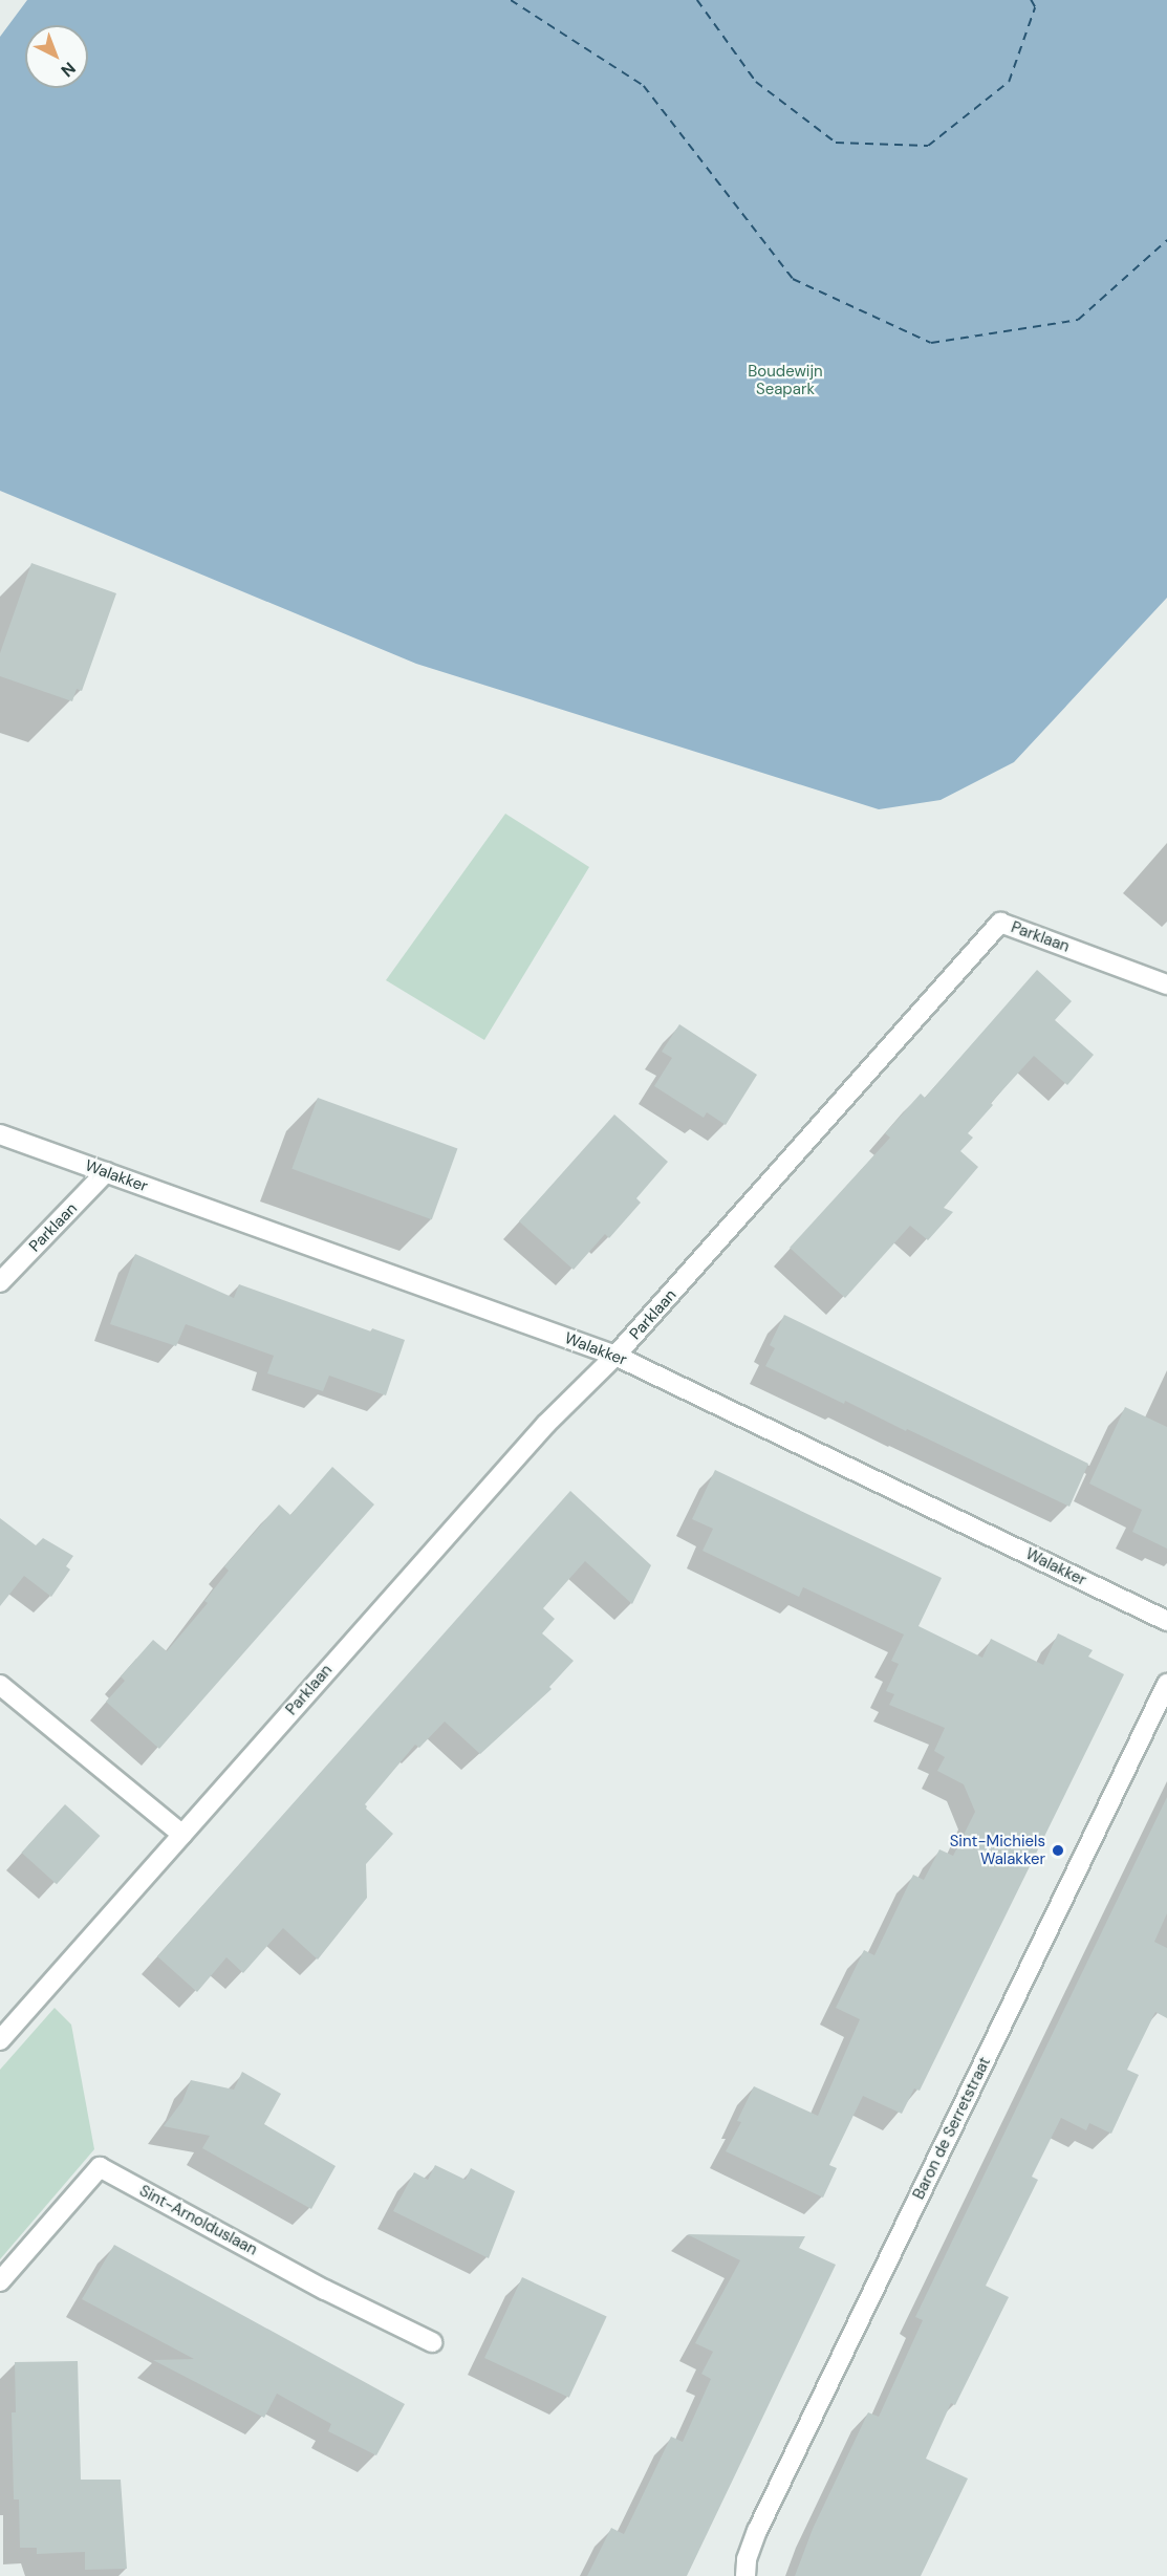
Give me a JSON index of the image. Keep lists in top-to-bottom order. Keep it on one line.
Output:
{"streets":{"street":["Parklaan","Walakker","Baron de Serretstraat","Sint-Arnolduslaan"]},"crossings":[["Parklaan","Walakker"]],"parks":["Boudewijn Seapark"],"places":["Sint-Michiels Walakker"],"north":"bottom right"}
